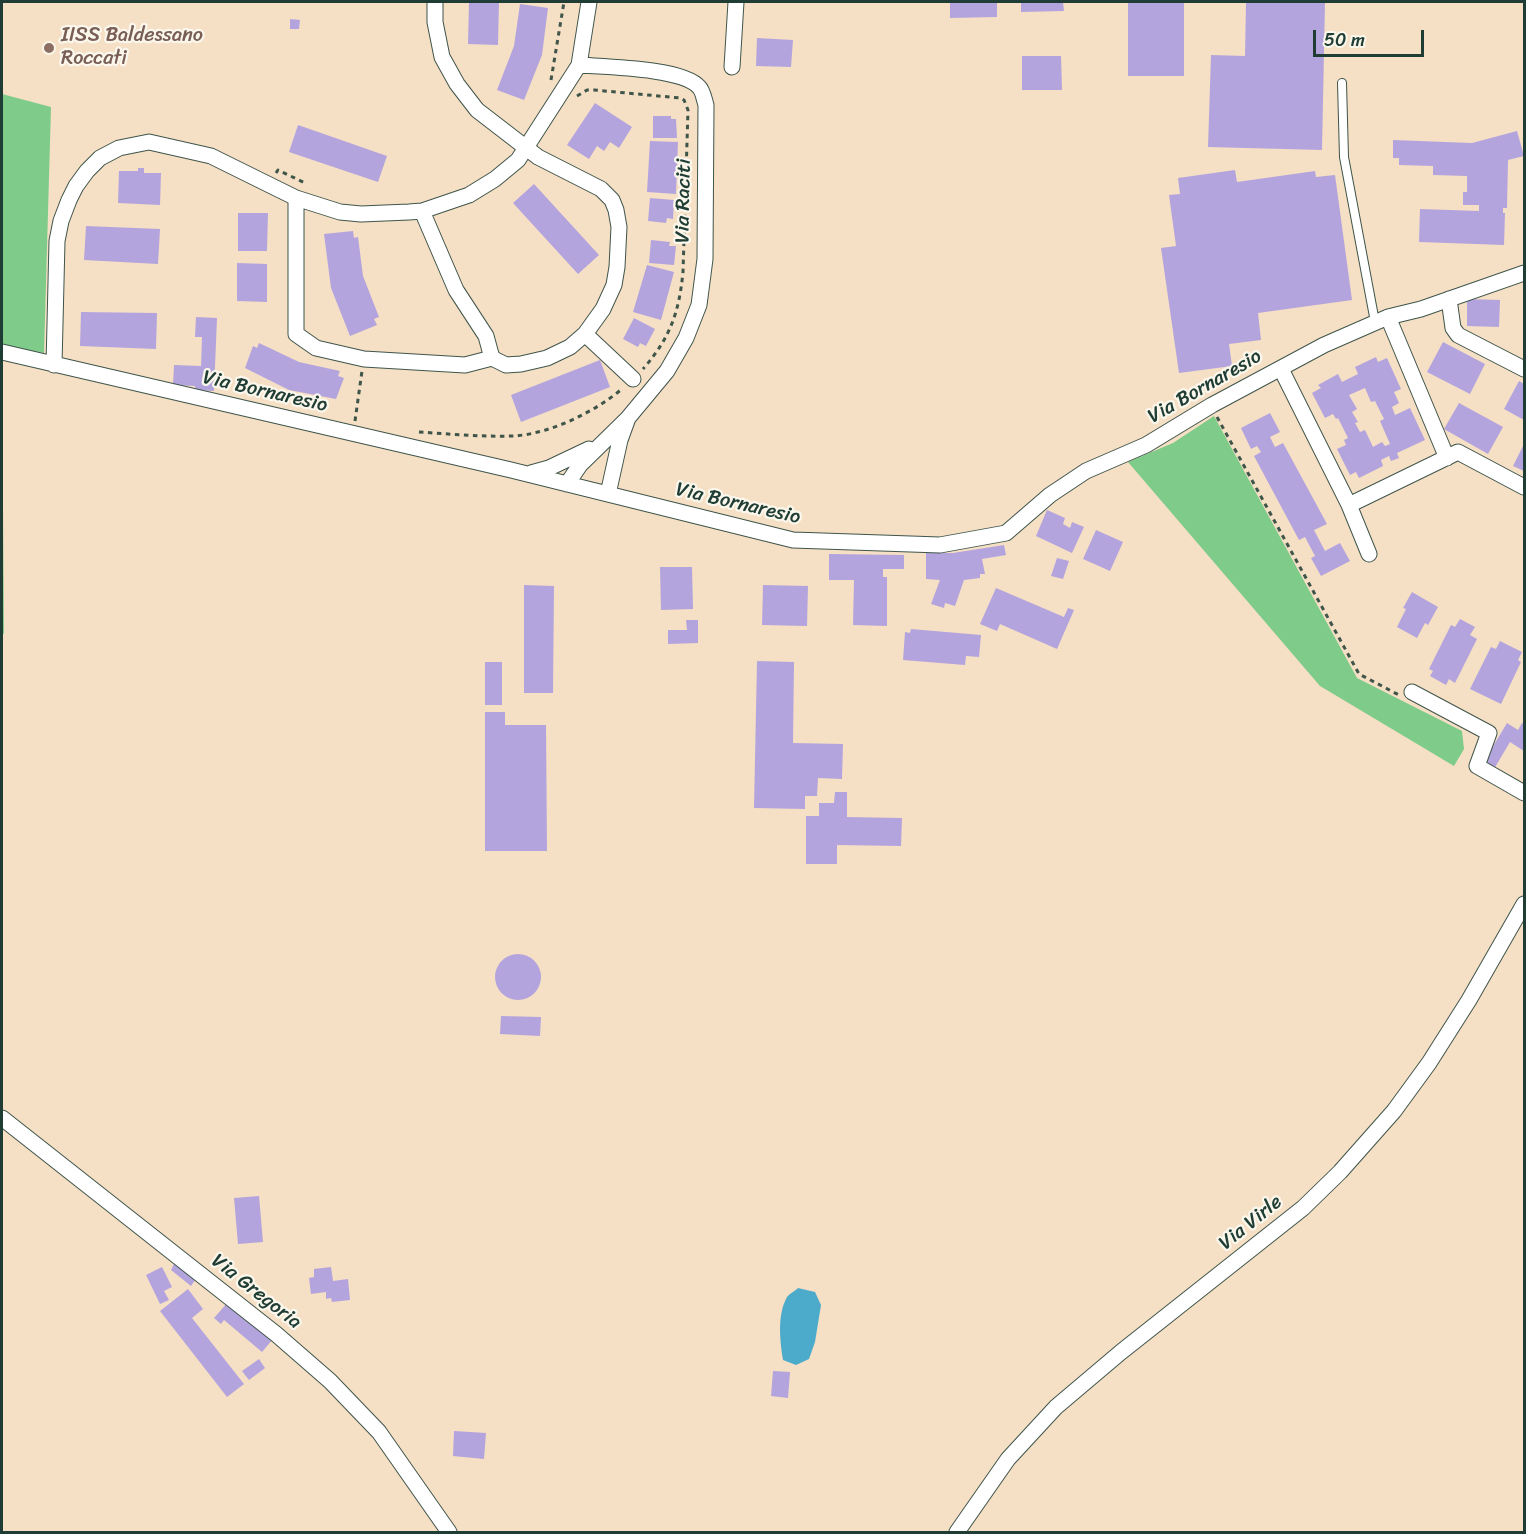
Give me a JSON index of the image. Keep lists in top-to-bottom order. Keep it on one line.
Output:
{"streets":{"street":["Via Raciti","Via Bornaresio","Via Virle","Via Gregoria"]},"crossings":[["Via Raciti","Via Bornaresio"]],"places":["IISS Baldessano Roccati"],"scale_bar":"50 m"}
